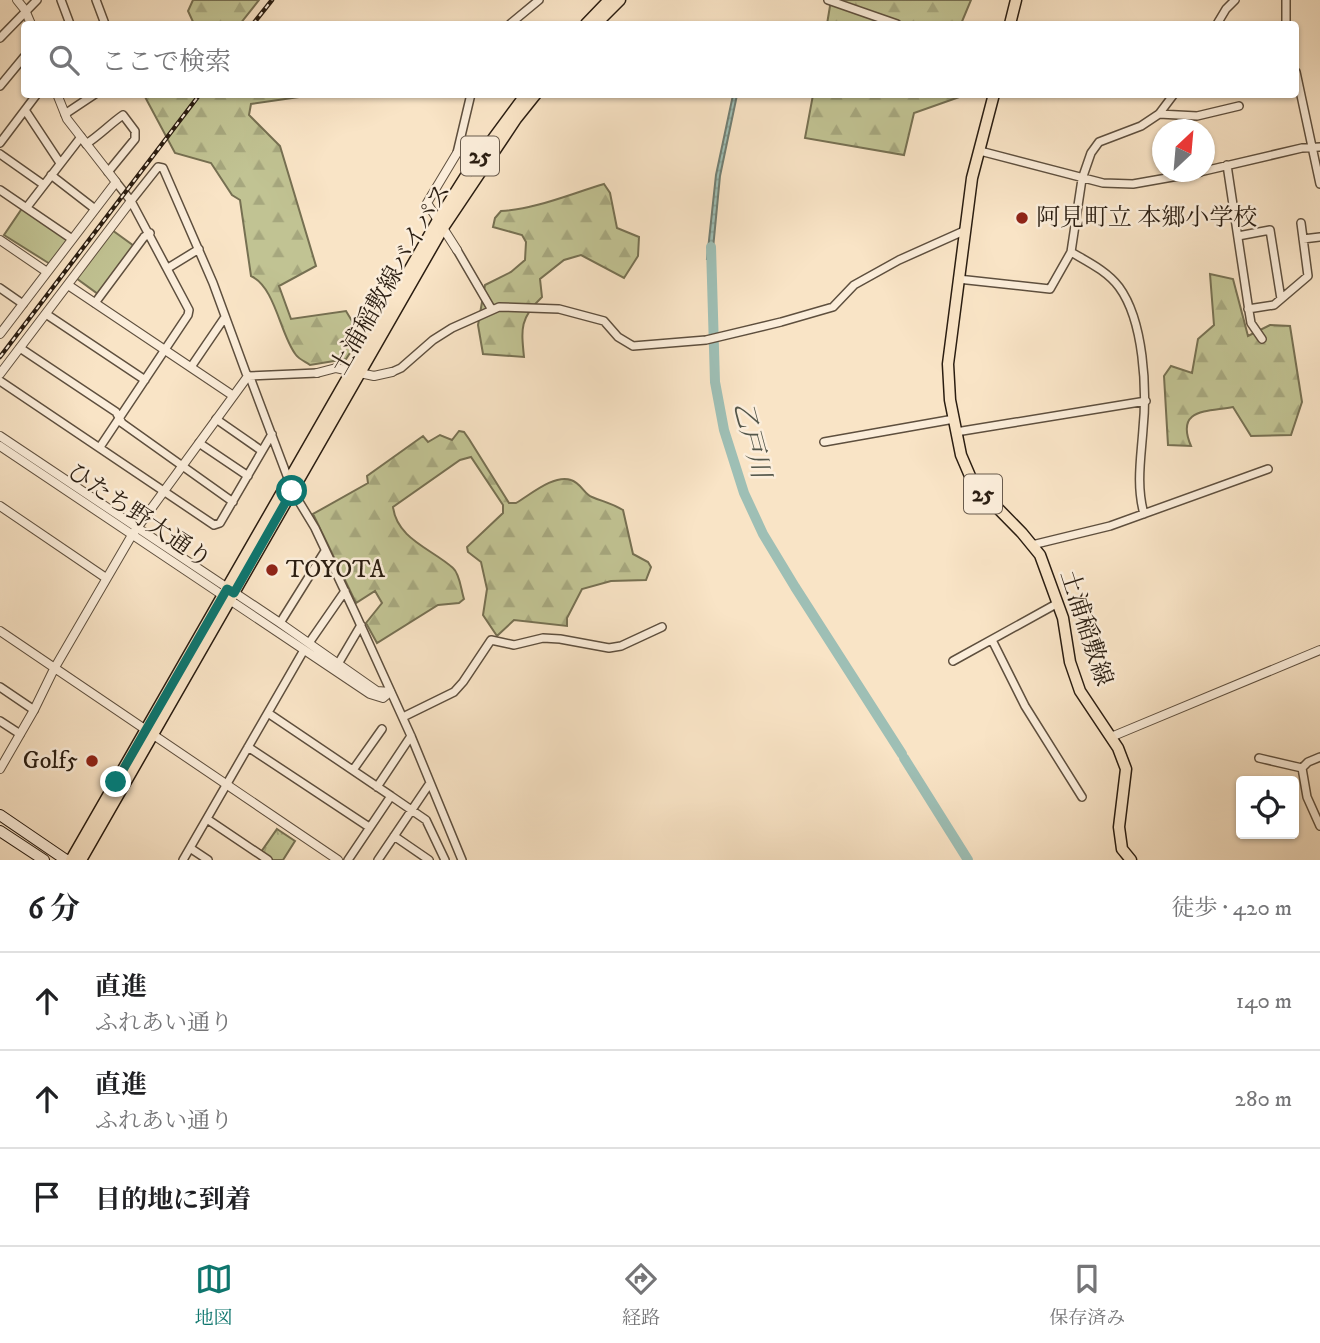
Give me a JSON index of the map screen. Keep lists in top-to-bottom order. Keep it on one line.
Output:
{"streets":{"main road":["25","土浦稲敷線バイパス","土浦稲敷線"],"street":["ひたち野大通り"]},"crossings":[["25","土浦稲敷線バイパス"],["25","ひたち野大通り"]],"water":["乙戸川"],"places":["阿見町立 本郷小学校","TOYOTA","Golf5"],"north":"top right","page":{"search":"ここで検索","heading":["6 分","徒歩 · 420 m"],"list":[["直進","ふれあい通り","140 m"],["直進","ふれあい通り","280 m"],"目的地に到着"],"nav":["地図","経路","保存済み"]}}
